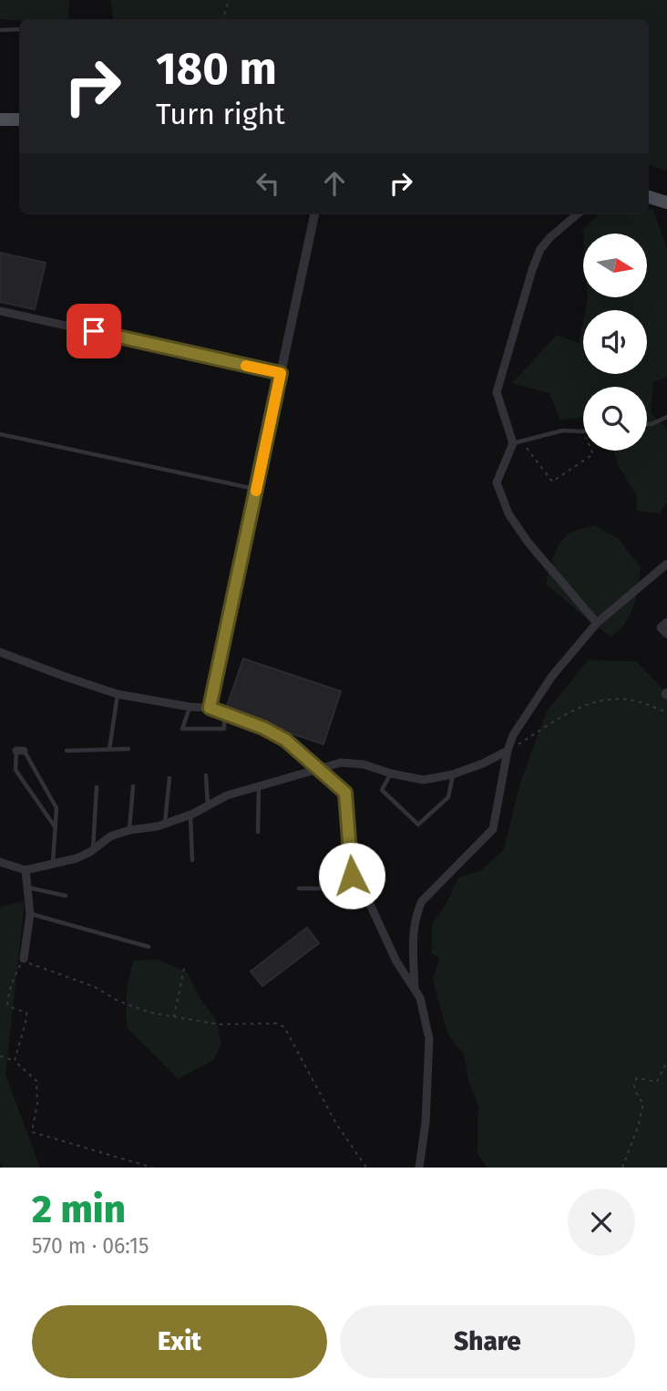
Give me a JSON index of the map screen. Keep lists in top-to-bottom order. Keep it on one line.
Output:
{"north":"right","page":{"turn":["180 m","Turn right"],"heading":["2 min","570 m · 06:15"],"buttons":["Exit","Share"]}}
